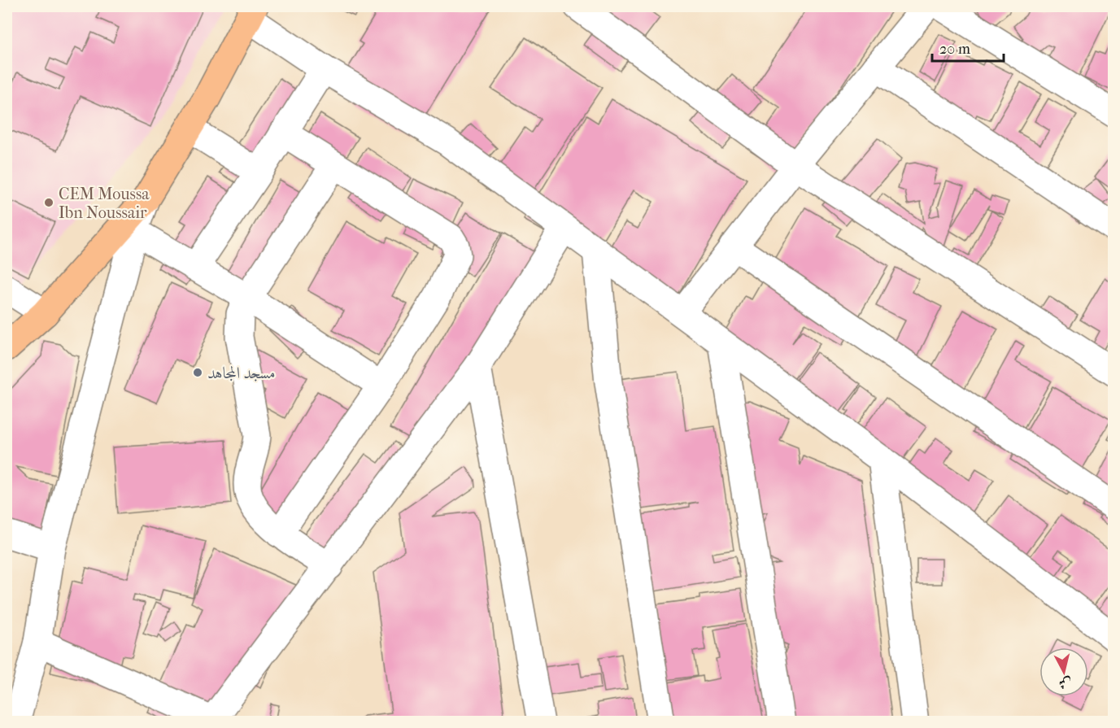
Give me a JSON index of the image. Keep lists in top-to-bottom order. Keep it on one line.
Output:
{"places":["CEM Moussa Ibn Noussair","مسجد المجاهد"],"scale_bar":"20 m","north":"bottom"}
